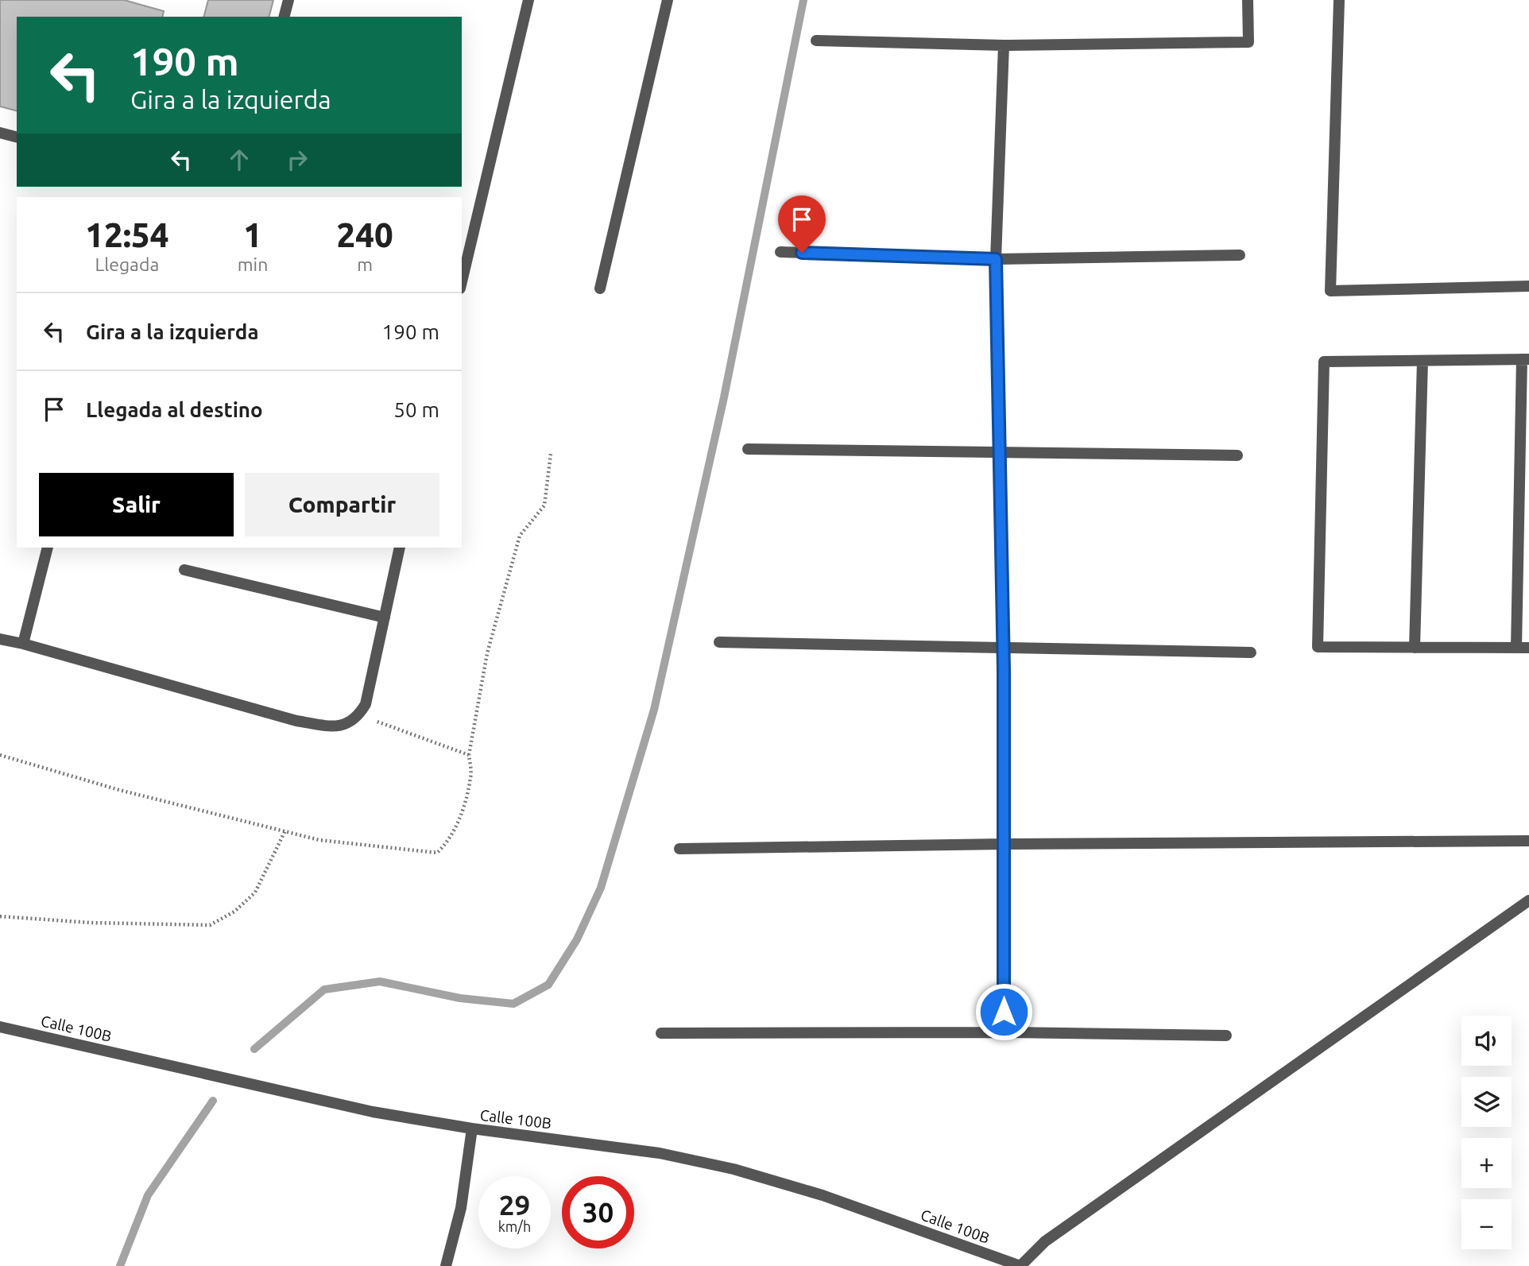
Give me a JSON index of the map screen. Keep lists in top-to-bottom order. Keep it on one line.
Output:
{"streets":{"street":["Calle 100B"]},"page":{"turn":["190 m","Gira a la izquierda"],"eta":["12:54","Llegada","1","min","240","m"],"list":[{"name":"Gira a la izquierda","value":"190 m"},{"name":"Llegada al destino","value":"50 m"}],"buttons":["Salir","Compartir"],"map_buttons":["+","−"],"speed":"29 km/h","limit":"30"}}
